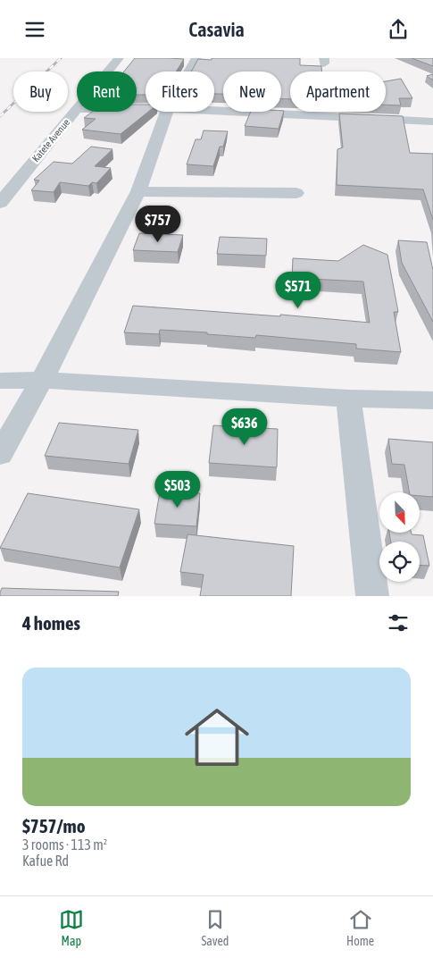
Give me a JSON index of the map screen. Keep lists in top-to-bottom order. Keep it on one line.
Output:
{"streets":{"street":["Katete Avenue"]},"north":"bottom right","page":{"header":"Casavia","chip":["Buy","Rent","Filters","New","Apartment"],"price":["$757","$571","$636","$503"],"heading":"4 homes","list":[{"name":"$757/mo","note":"3 rooms · 113 m² · Kafue Rd"}],"tabs":["Map","Saved","Home"]}}
